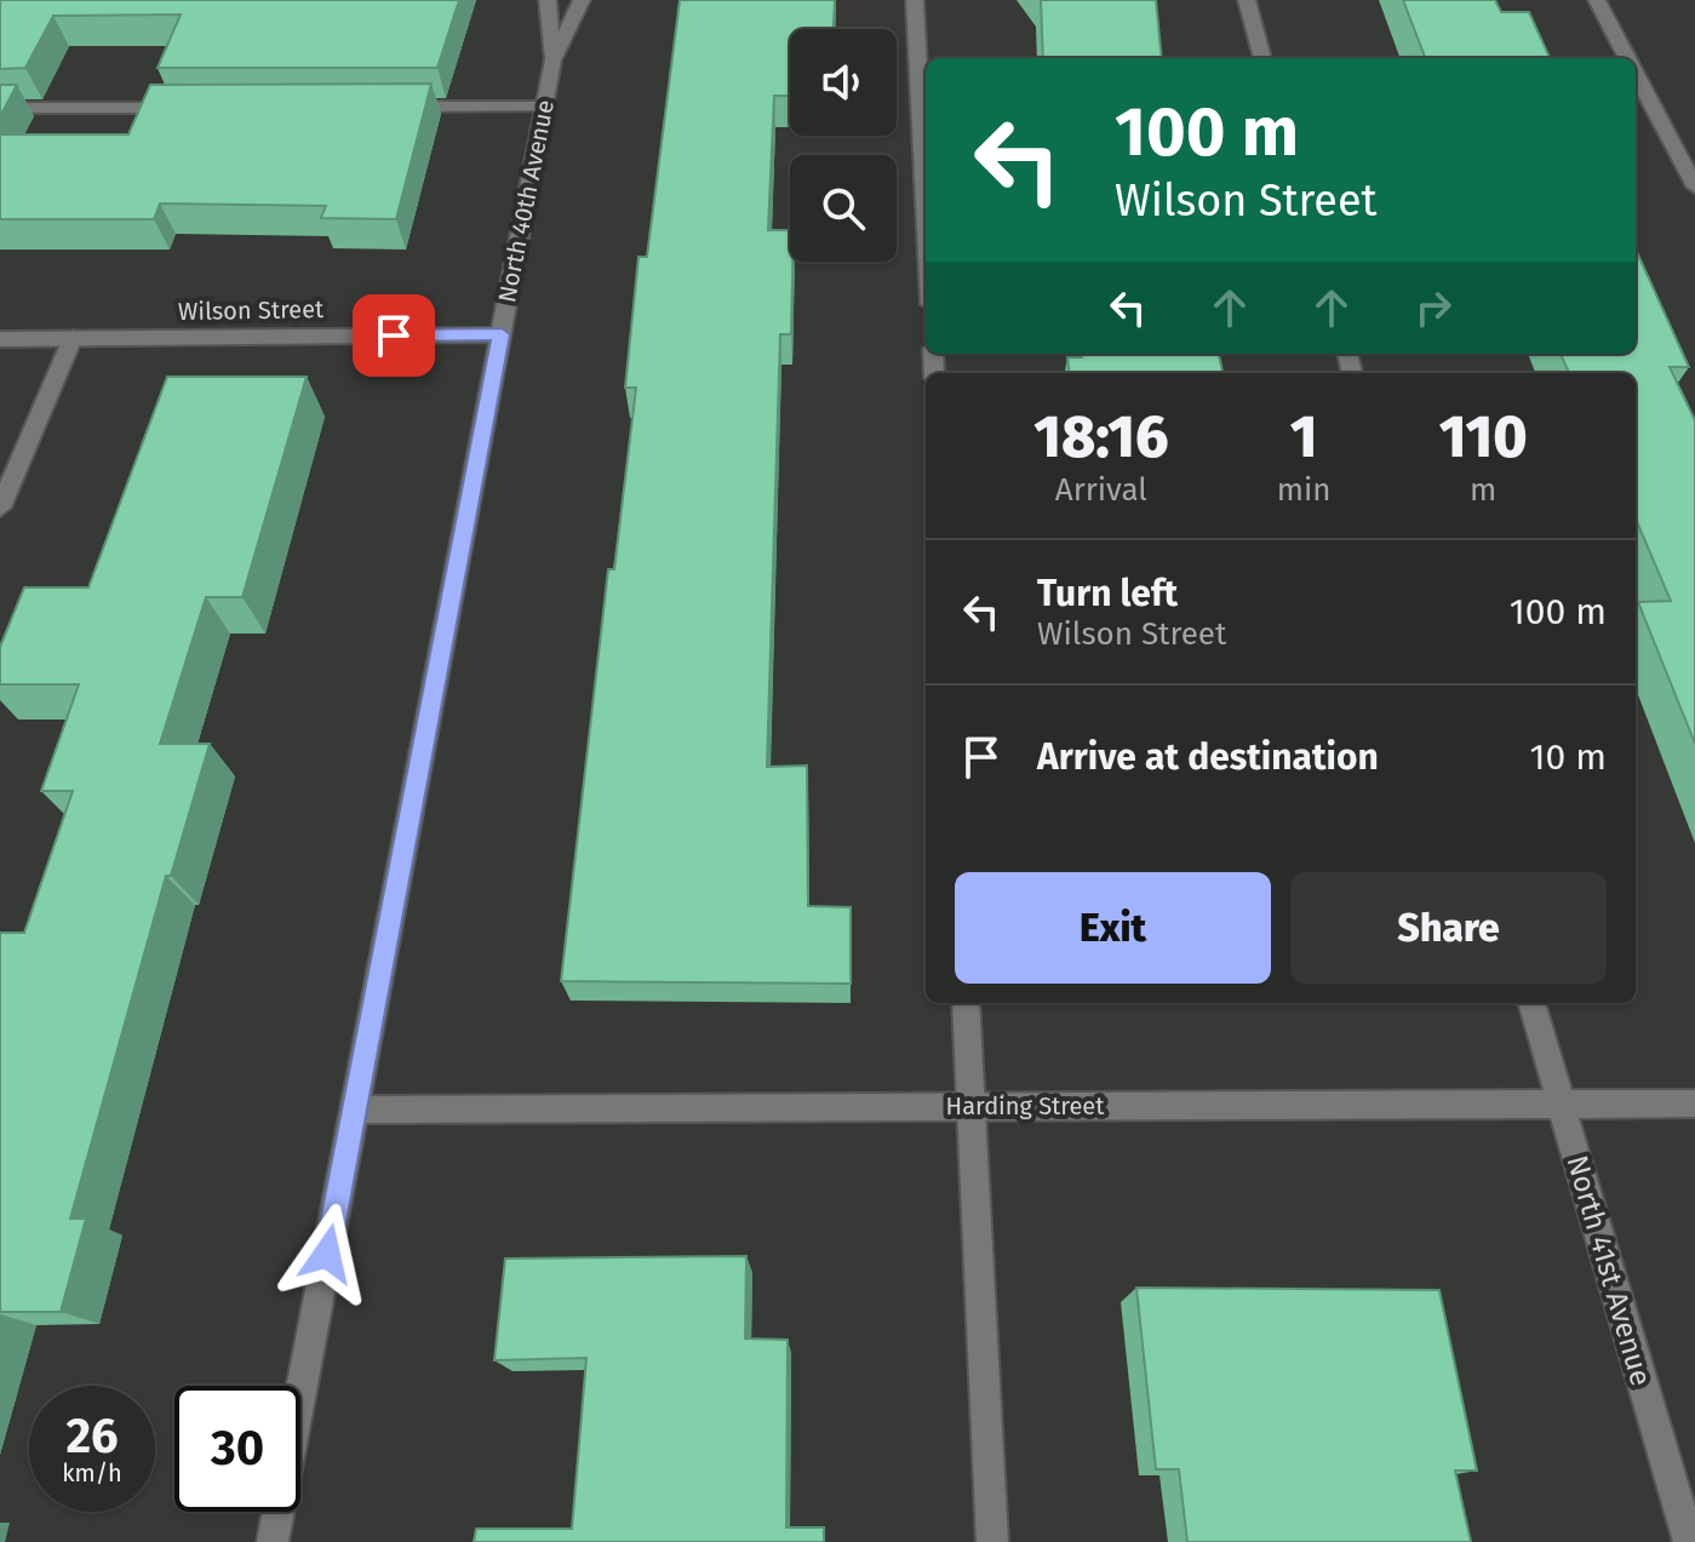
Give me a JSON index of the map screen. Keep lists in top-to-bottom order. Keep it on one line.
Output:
{"streets":{"street":["North 40th Avenue","Wilson Street","Harding Street","North 41st Avenue"]},"crossings":[["North 40th Avenue","Wilson Street"],["North 40th Avenue","Harding Street"],["Harding Street","North 41st Avenue"]],"page":{"turn":["100 m","Wilson Street"],"eta":["18:16","Arrival","1","min","110","m"],"list":[{"name":"Turn left","note":"Wilson Street","value":"100 m"},{"name":"Arrive at destination","value":"10 m"}],"buttons":["Exit","Share"],"speed":"26 km/h","limit":"30"}}
